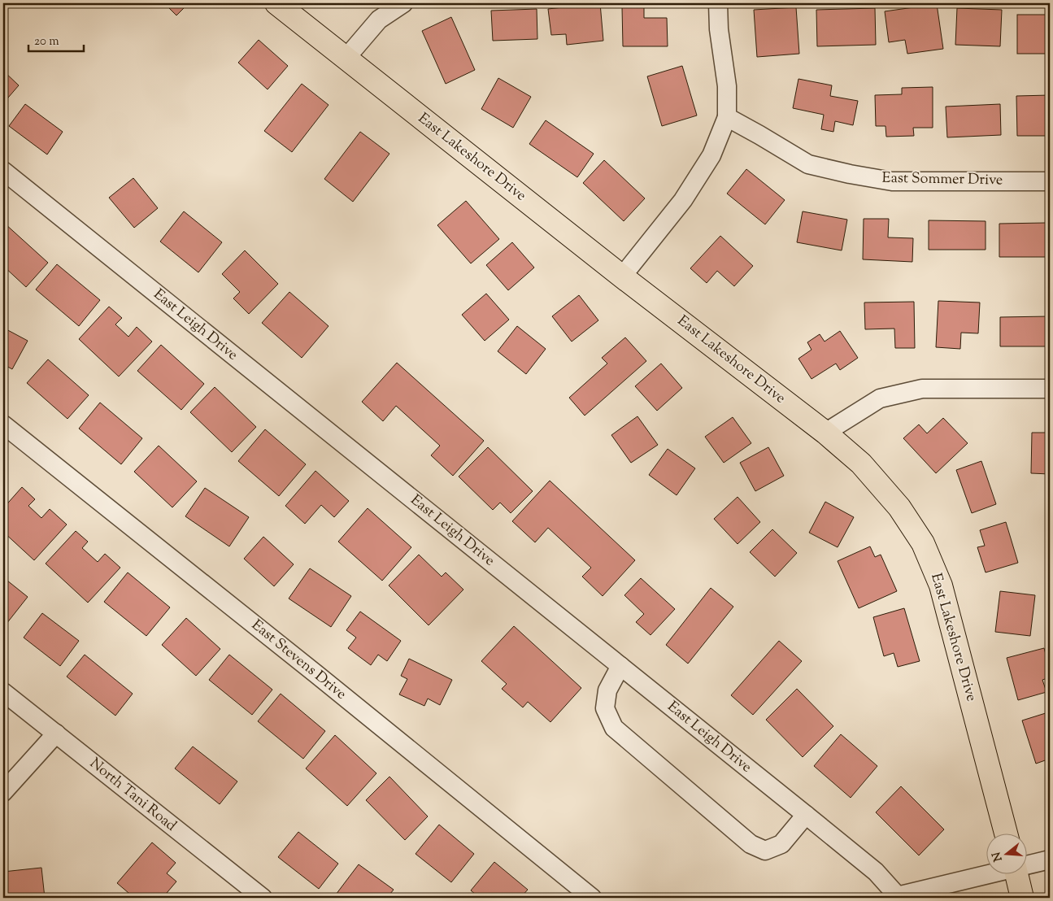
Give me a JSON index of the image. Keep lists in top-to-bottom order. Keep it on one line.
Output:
{"streets":{"main road":["East Lakeshore Drive"],"street":["East Sommer Drive","East Leigh Drive","East Stevens Drive","North Tani Road"]},"scale_bar":"20 m","north":"left"}
